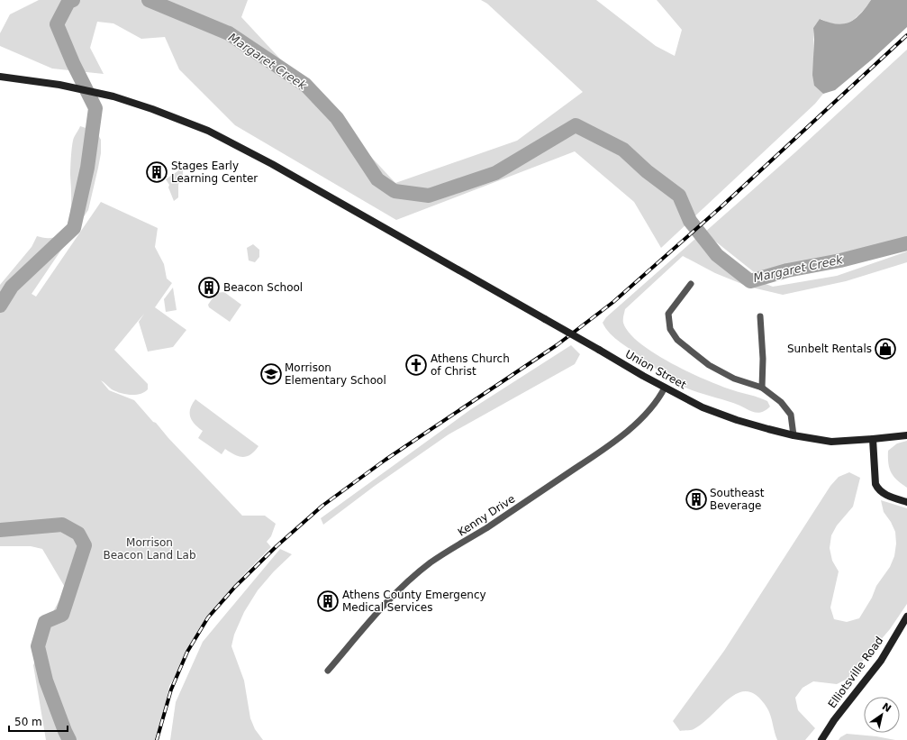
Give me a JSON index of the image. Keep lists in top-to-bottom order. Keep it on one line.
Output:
{"streets":{"main road":["Union Street","Elliotsville Road"],"street":["Kenny Drive"]},"crossings":[["Union Street","Kenny Drive"]],"water":["Margaret Creek"],"parks":["Morrison Beacon Land Lab"],"places":{"building":["Stages Early Learning Center","Beacon School","Southeast Beverage","Athens County Emergency Medical Services"],"shop":["Sunbelt Rentals"],"church":["Athens Church of Christ"],"school or university":["Morrison Elementary School"]},"scale_bar":"50 m","north":"top right"}
